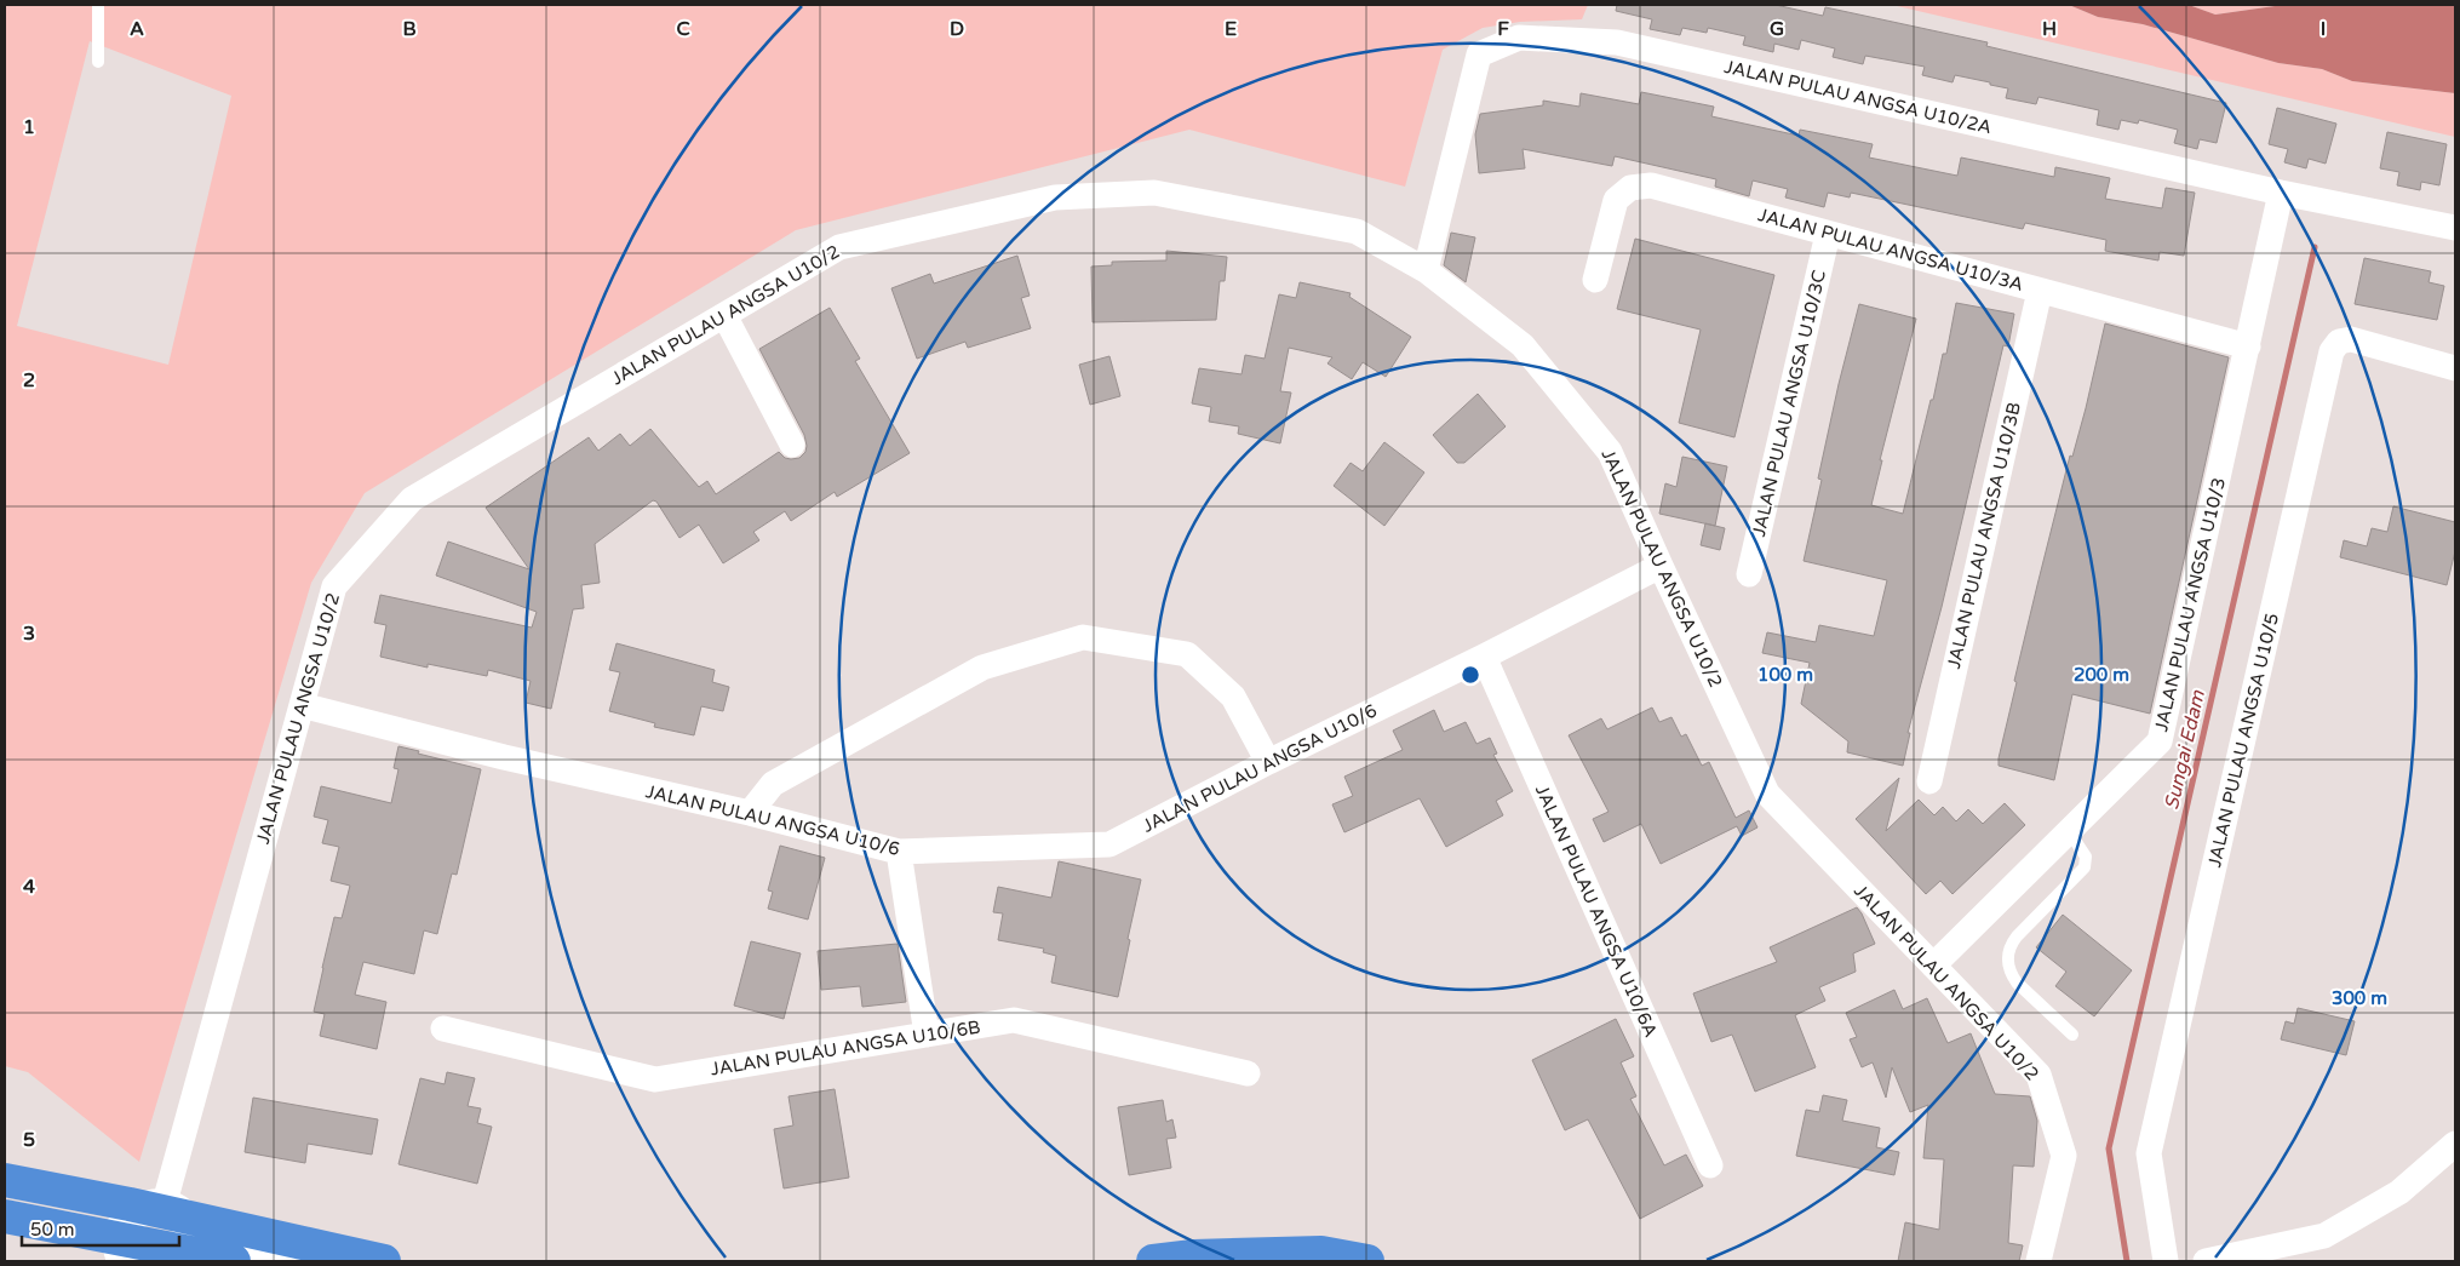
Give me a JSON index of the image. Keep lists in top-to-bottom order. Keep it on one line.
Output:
{"streets":{"street":["JALAN PULAU ANGSA U10/2A","JALAN PULAU ANGSA U10/3A","JALAN PULAU ANGSA U10/2","JALAN PULAU ANGSA U10/3C","JALAN PULAU ANGSA U10/3B","JALAN PULAU ANGSA U10/3","JALAN PULAU ANGSA U10/5","JALAN PULAU ANGSA U10/6","JALAN PULAU ANGSA U10/6A","JALAN PULAU ANGSA U10/6B"]},"crossings":[["JALAN PULAU ANGSA U10/2A","JALAN PULAU ANGSA U10/2"],["JALAN PULAU ANGSA U10/2A","JALAN PULAU ANGSA U10/3"],["JALAN PULAU ANGSA U10/3A","JALAN PULAU ANGSA U10/3C"],["JALAN PULAU ANGSA U10/3A","JALAN PULAU ANGSA U10/3B"],["JALAN PULAU ANGSA U10/3A","JALAN PULAU ANGSA U10/3"],["JALAN PULAU ANGSA U10/2","JALAN PULAU ANGSA U10/3"],["JALAN PULAU ANGSA U10/2","JALAN PULAU ANGSA U10/6"],["JALAN PULAU ANGSA U10/6","JALAN PULAU ANGSA U10/6A"]],"water":["Sungai Edam"],"scale_bar":"50 m","grid":{"columns":["A","B","C","D","E","F","G","H","I"],"rows":["1","2","3","4","5"]},"rings":["100 m","200 m","300 m"]}
